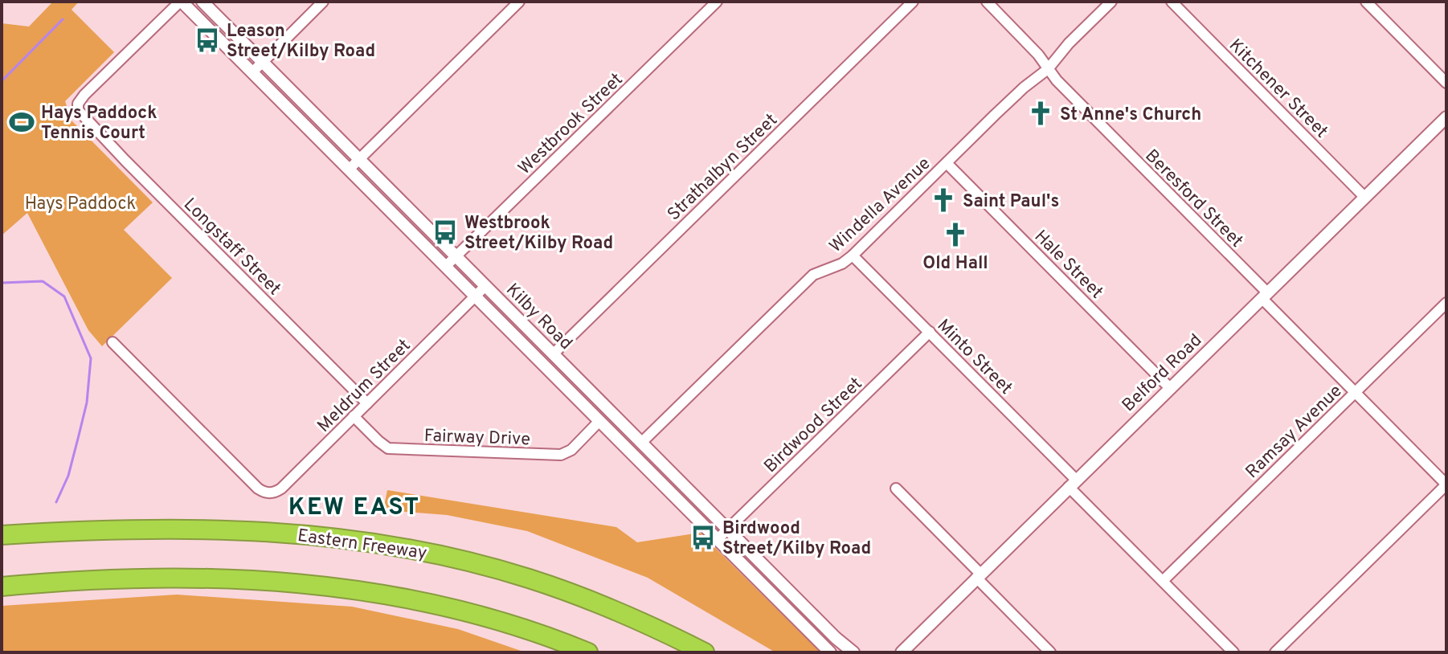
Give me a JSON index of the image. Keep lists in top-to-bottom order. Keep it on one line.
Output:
{"streets":{"highway":["Eastern Freeway"],"street":["Kitchener Street","Westbrook Street","Strathalbyn Street","Beresford Street","Windella Avenue","Longstaff Street","Hale Street","Kilby Road","Minto Street","Belford Road","Meldrum Street","Birdwood Street","Ramsay Avenue","Fairway Drive"]},"crossings":[["Kitchener Street","Belford Road"],["Westbrook Street","Kilby Road"],["Strathalbyn Street","Kilby Road"],["Beresford Street","Windella Avenue"],["Beresford Street","Belford Road"],["Beresford Street","Ramsay Avenue"],["Windella Avenue","Hale Street"],["Windella Avenue","Kilby Road"],["Windella Avenue","Minto Street"],["Longstaff Street","Kilby Road"],["Longstaff Street","Meldrum Street"],["Hale Street","Belford Road"],["Kilby Road","Meldrum Street"],["Kilby Road","Birdwood Street"],["Kilby Road","Fairway Drive"],["Minto Street","Belford Road"],["Minto Street","Birdwood Street"],["Minto Street","Ramsay Avenue"],["Meldrum Street","Fairway Drive"]],"districts":["KEW EAST"],"parks":["Hays Paddock"],"places":{"bus stop":["Leason Street/Kilby Road","Westbrook Street/Kilby Road","Birdwood Street/Kilby Road"],"church":["St Anne's Church","Saint Paul's","Old Hall"],"sports":["Hays Paddock Tennis Court"]}}
